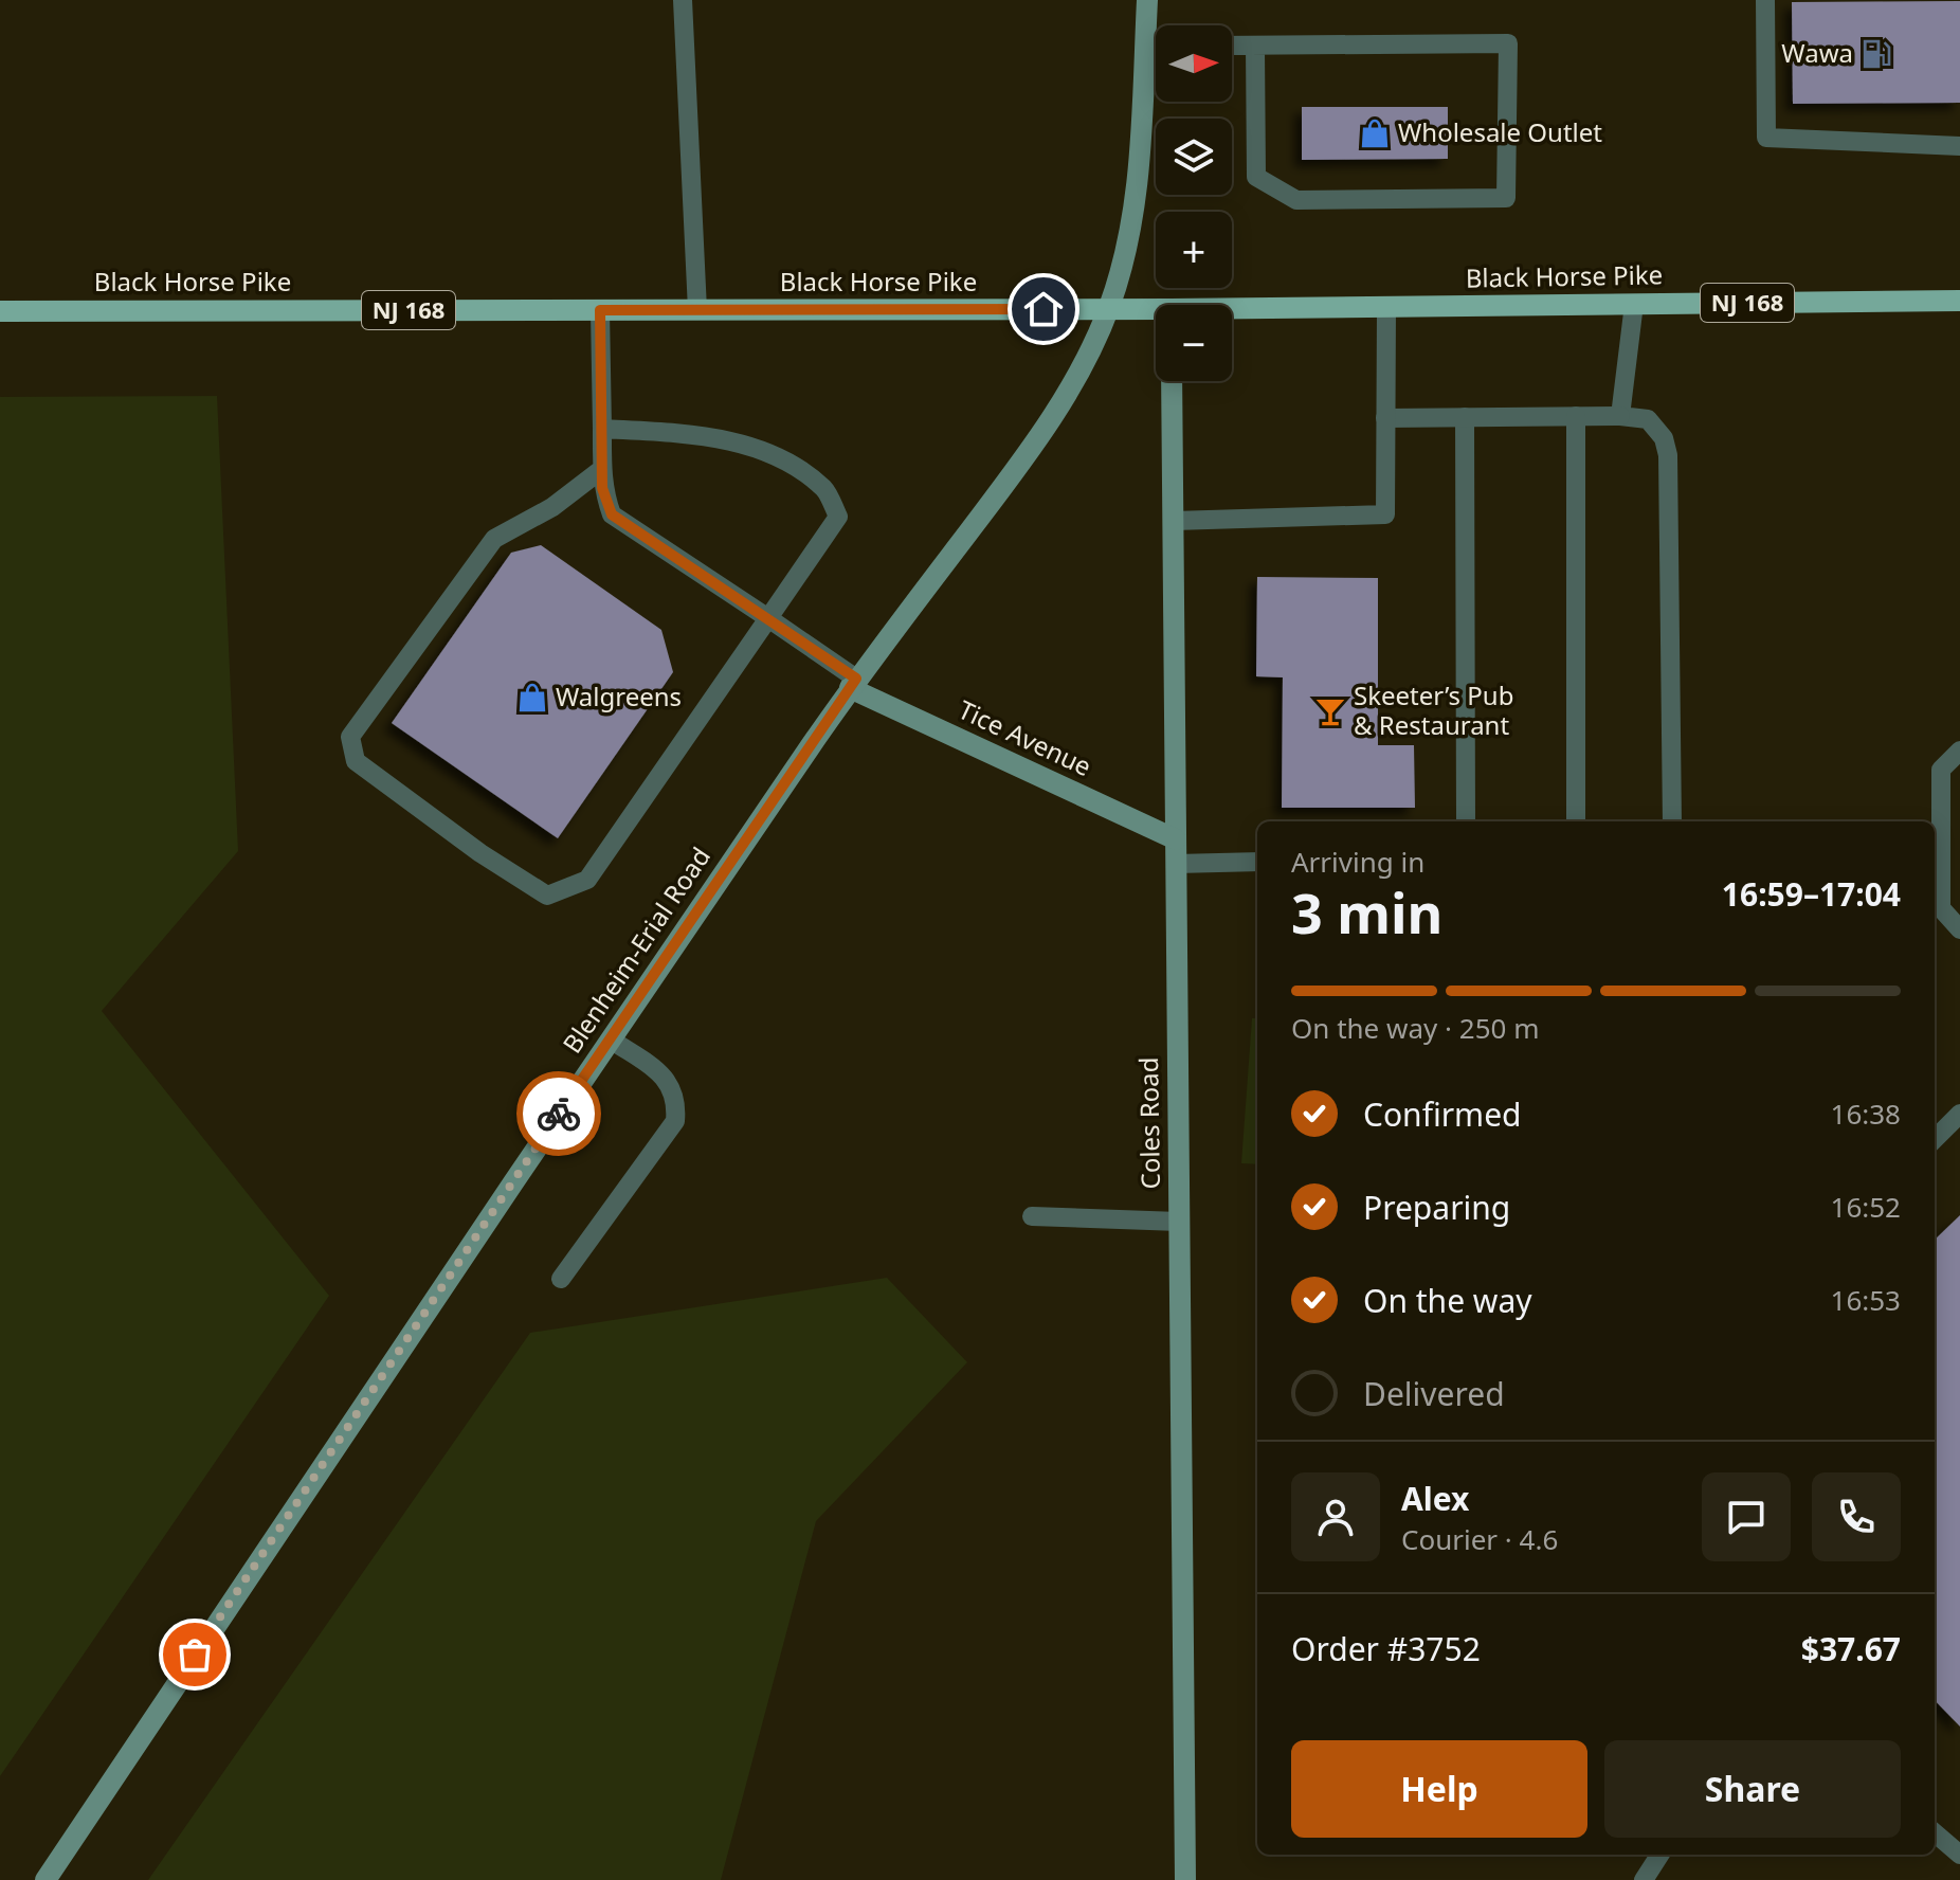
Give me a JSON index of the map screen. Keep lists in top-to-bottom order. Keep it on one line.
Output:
{"streets":{"main road":["Black Horse Pike","NJ 168","Tice Avenue","Blenheim-Erial Road","Coles Road"]},"crossings":[["Black Horse Pike","Blenheim-Erial Road"],["Tice Avenue","Blenheim-Erial Road"],["Tice Avenue","Coles Road"]],"places":{"fuel station":["Wawa"],"shop":["Wholesale Outlet","Walgreens"],"bar":["Skeeter’s Pub & Restaurant"]},"north":"right","page":{"map_buttons":["+","−"],"heading":["3 min","Arriving in","16:59–17:04"],"panel":["Alex","Courier · 4.6","Order #3752","$37.67"],"bar":"On the way · 250 m","list":[["Confirmed","16:38"],["Preparing","16:52"],["On the way","16:53"],"Delivered"],"buttons":["Help","Share"]}}
